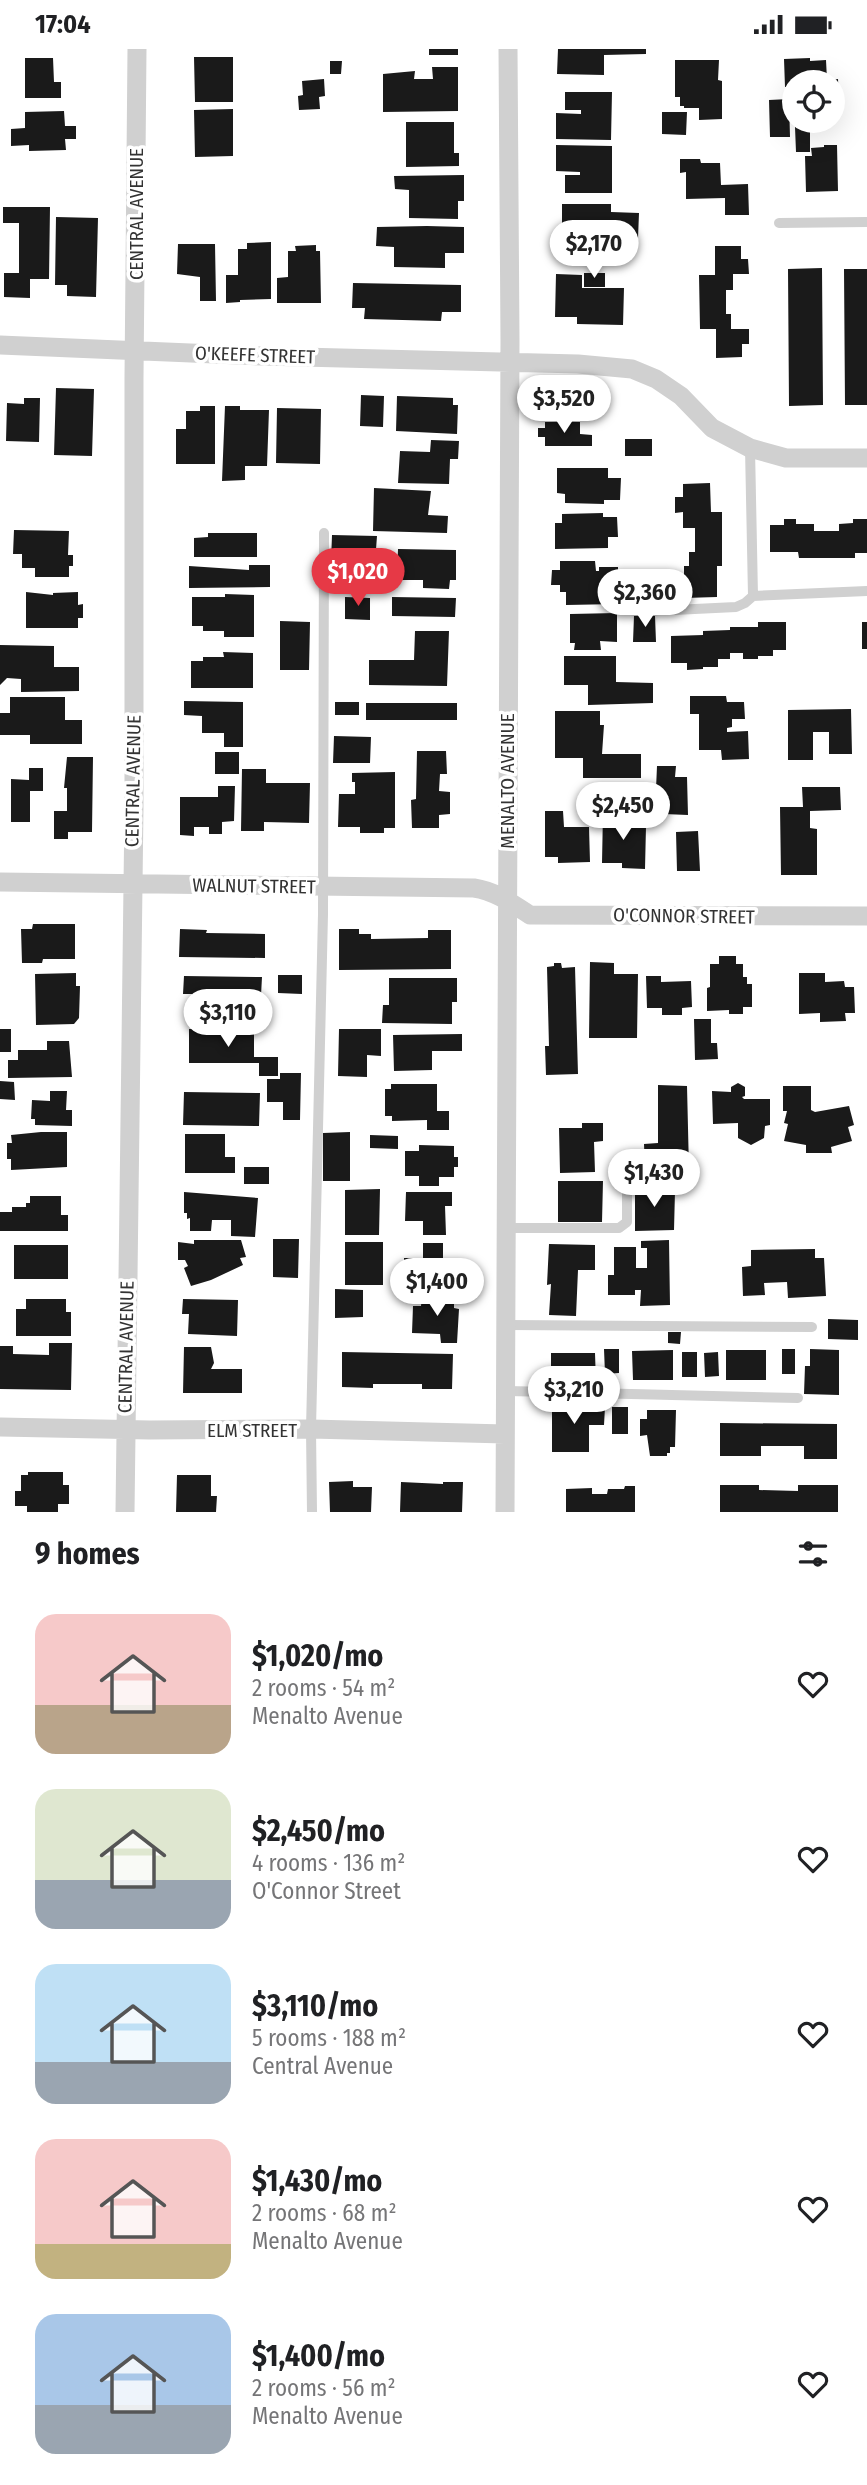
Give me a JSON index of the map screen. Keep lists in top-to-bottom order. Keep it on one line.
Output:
{"streets":{"street":["CENTRAL AVENUE","O'KEEFE STREET","MENALTO AVENUE","WALNUT STREET","O'CONNOR STREET","ELM STREET"]},"crossings":[["CENTRAL AVENUE","O'KEEFE STREET"],["CENTRAL AVENUE","WALNUT STREET"],["CENTRAL AVENUE","ELM STREET"],["O'KEEFE STREET","MENALTO AVENUE"],["MENALTO AVENUE","WALNUT STREET"],["MENALTO AVENUE","O'CONNOR STREET"],["MENALTO AVENUE","ELM STREET"],["WALNUT STREET","O'CONNOR STREET"]],"page":{"status":"17:04","price":["$2,170","$3,520","$1,020","$2,360","$2,450","$3,110","$1,430","$1,400","$3,210"],"heading":"9 homes","list":[{"name":"$1,020/mo","note":"2 rooms · 54 m² · Menalto Avenue"},{"name":"$2,450/mo","note":"4 rooms · 136 m² · O'Connor Street"},{"name":"$3,110/mo","note":"5 rooms · 188 m² · Central Avenue"},{"name":"$1,430/mo","note":"2 rooms · 68 m² · Menalto Avenue"},{"name":"$1,400/mo","note":"2 rooms · 56 m² · Menalto Avenue"}]}}
